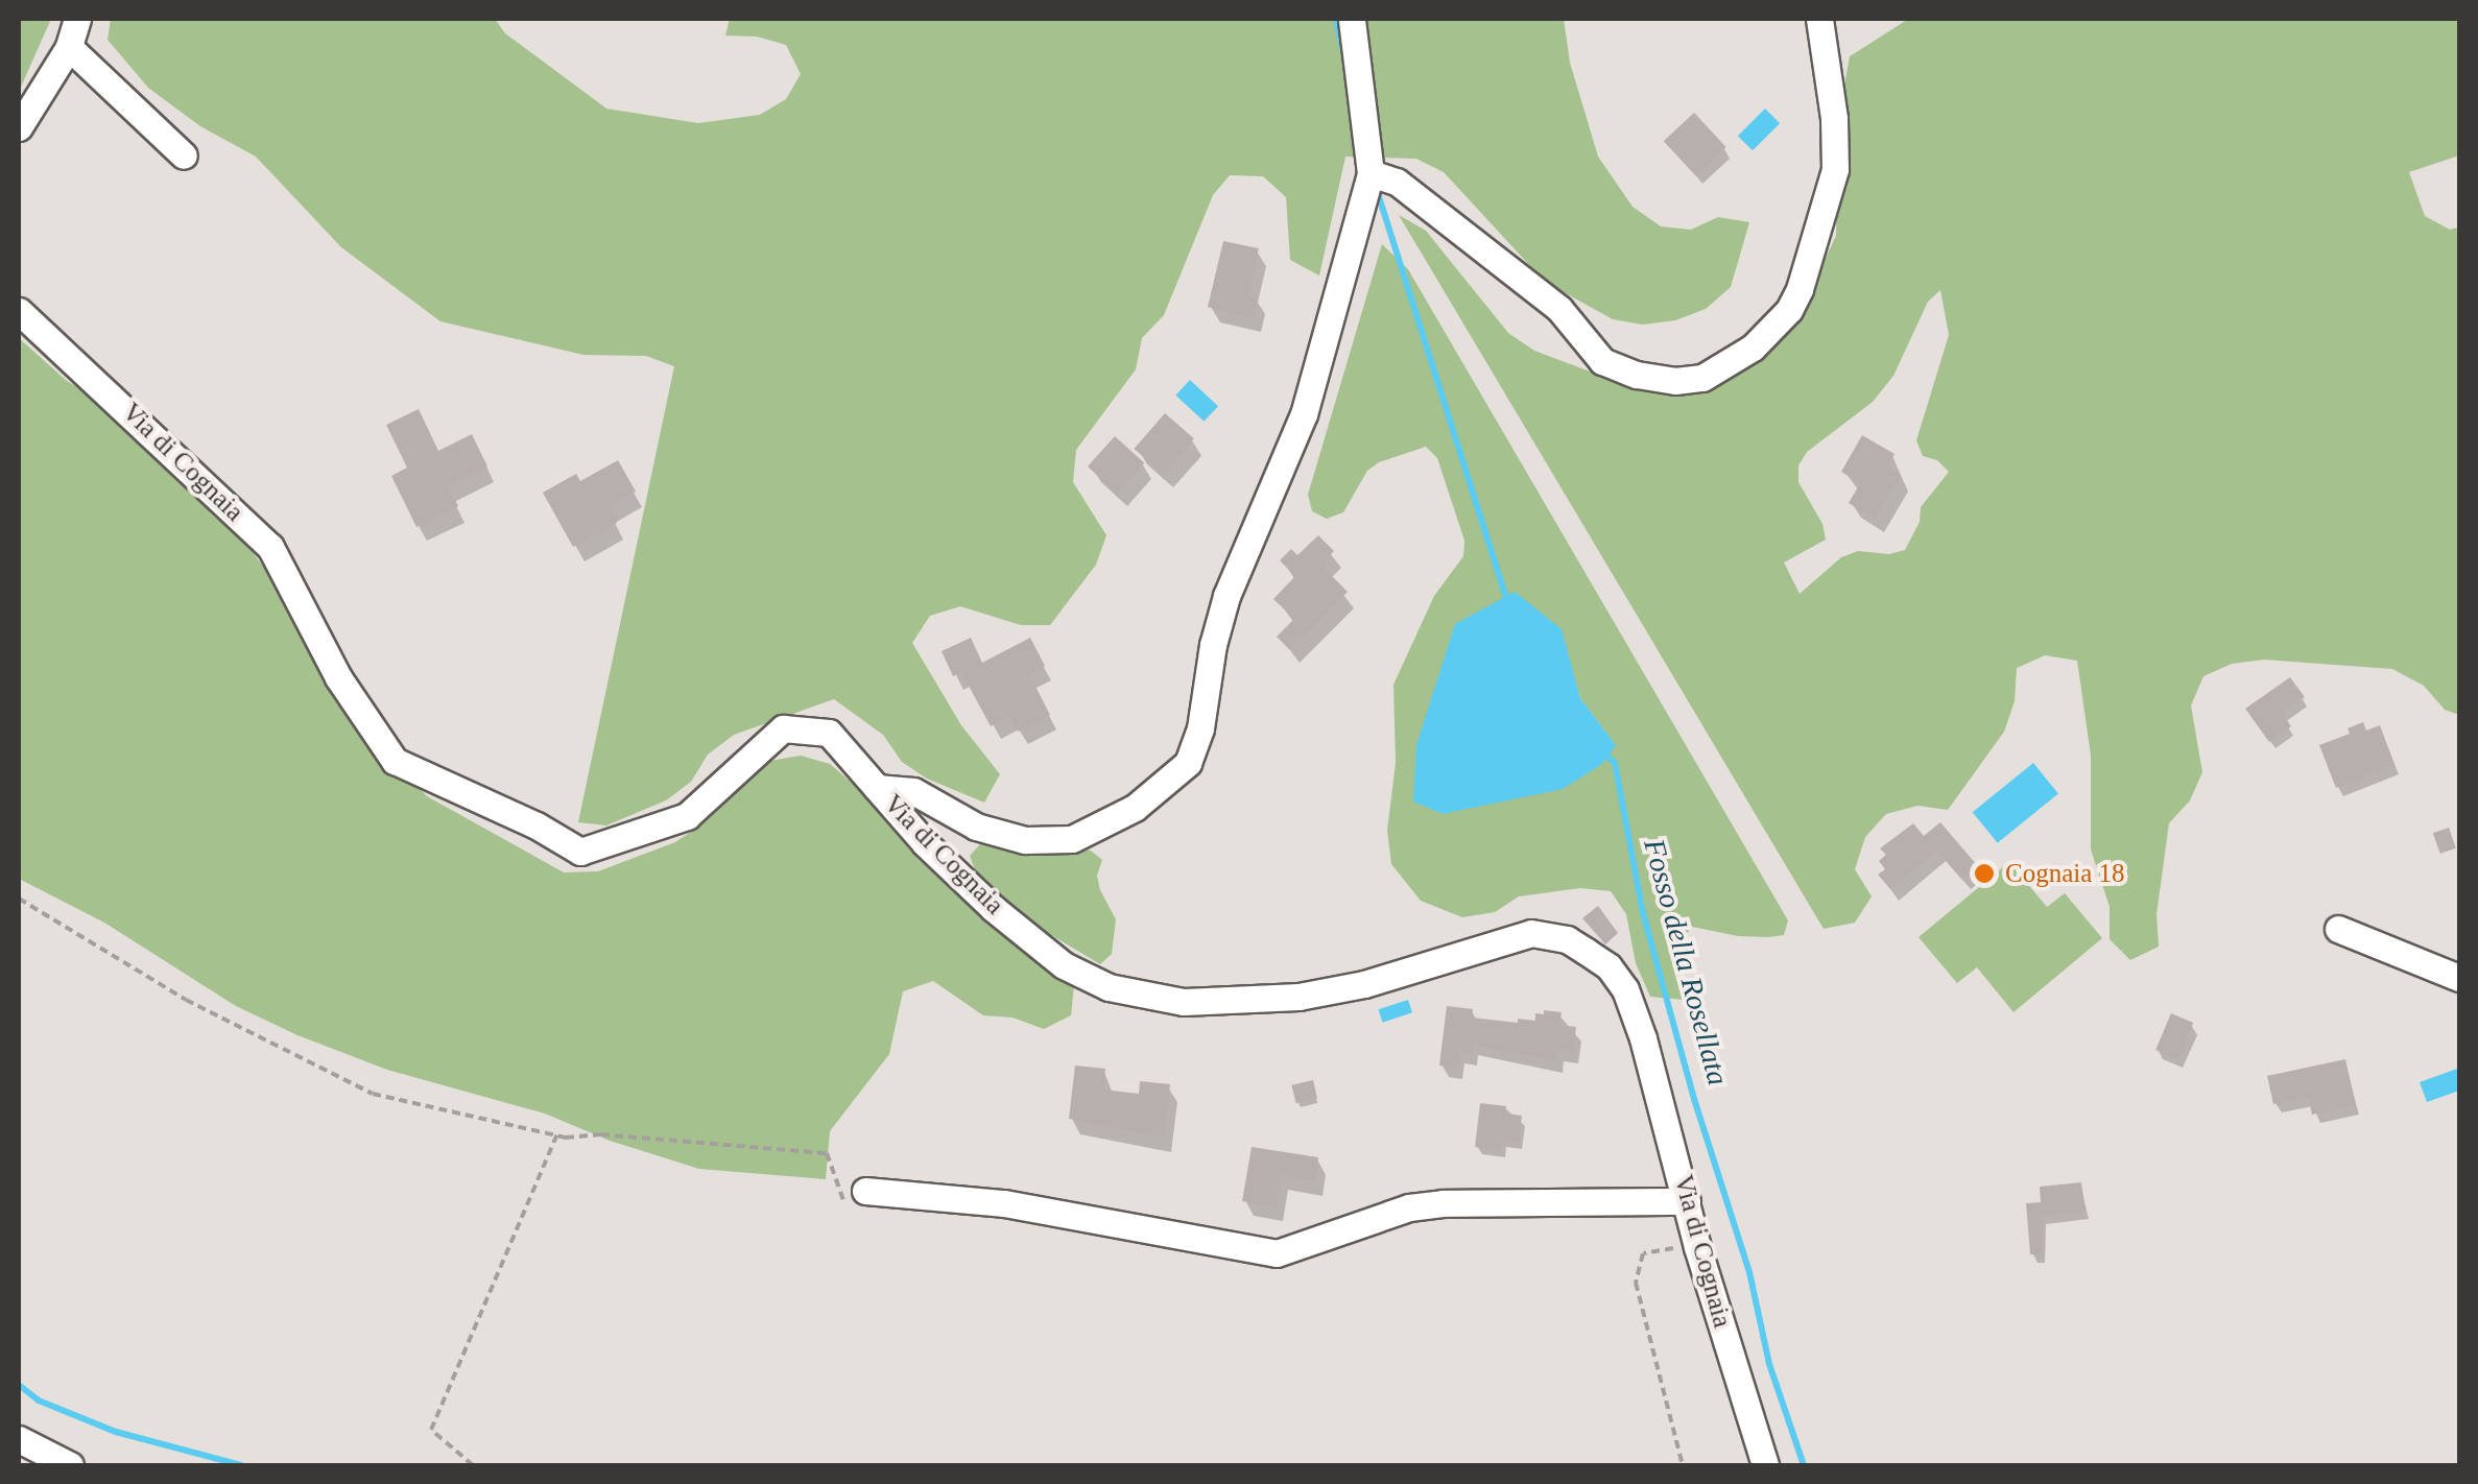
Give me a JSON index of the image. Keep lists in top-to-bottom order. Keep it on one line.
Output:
{"streets":{"street":["Via di Cognaia"]},"water":["Fosso della Rosellata"],"places":["Cognaia 18"]}
